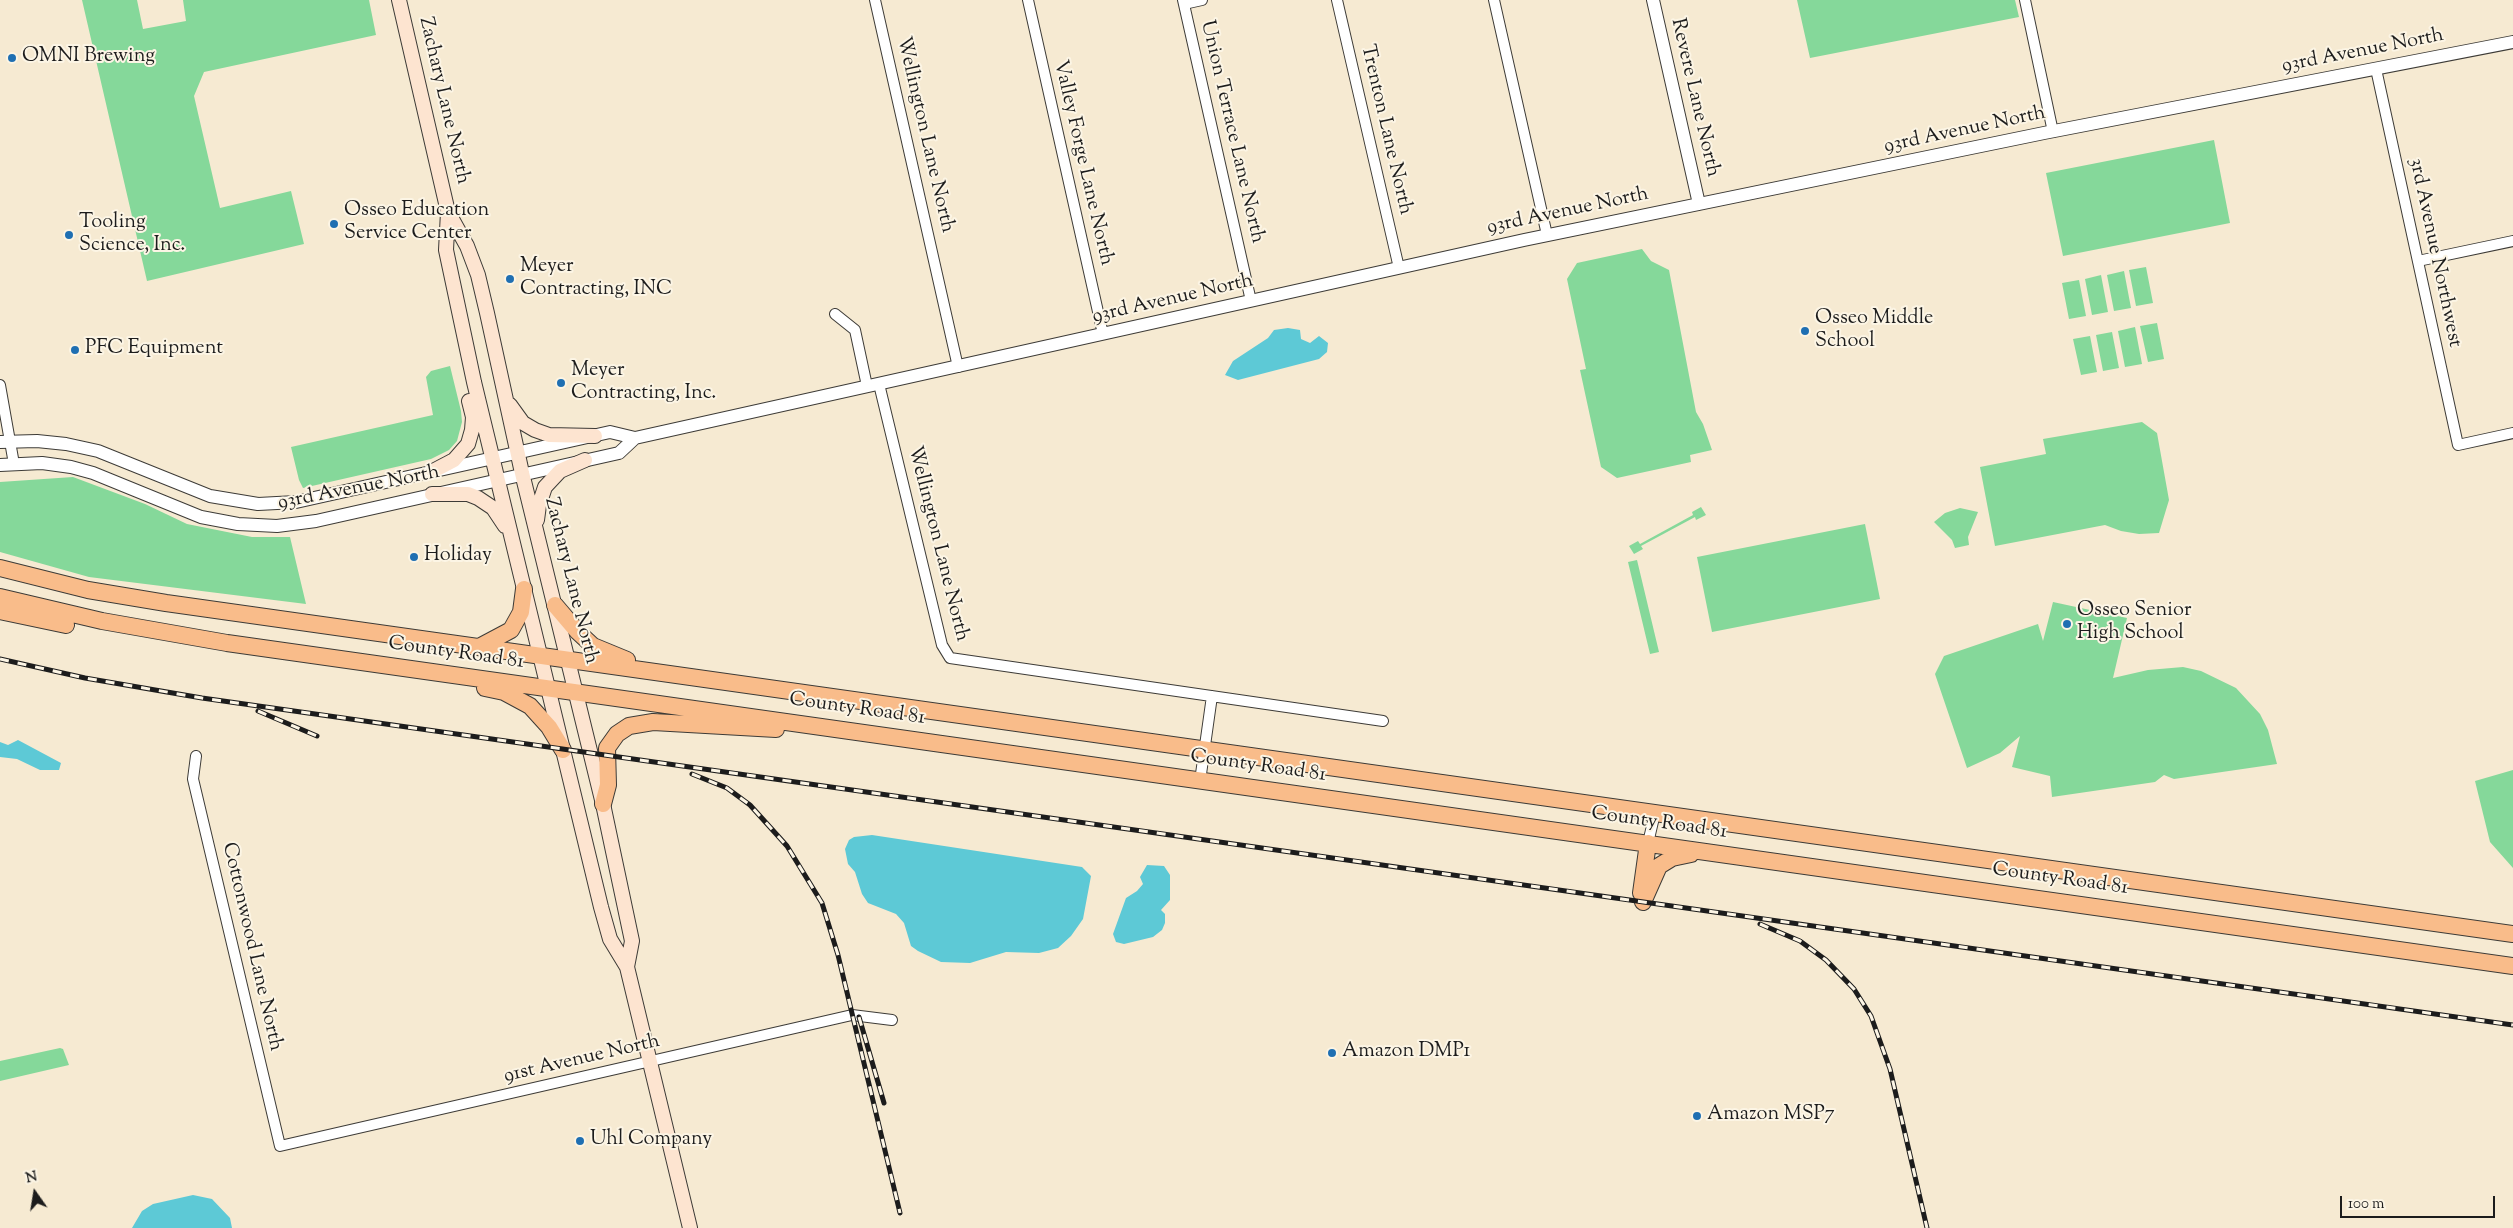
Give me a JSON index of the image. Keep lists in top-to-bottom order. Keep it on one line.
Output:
{"streets":{"highway":["County Road 81"],"main road":["Zachary Lane North"],"street":["93rd Avenue North","Revere Lane North","Trenton Lane North","Union Terrace Lane North","Wellington Lane North","Valley Forge Lane North","3rd Avenue Northwest","Cottonwood Lane North","91st Avenue North"]},"crossings":[["93rd Avenue North","Revere Lane North"],["93rd Avenue North","Zachary Lane North"],["93rd Avenue North","Trenton Lane North"],["93rd Avenue North","Union Terrace Lane North"],["93rd Avenue North","Wellington Lane North"],["93rd Avenue North","Valley Forge Lane North"],["93rd Avenue North","3rd Avenue Northwest"],["Zachary Lane North","County Road 81"],["Zachary Lane North","91st Avenue North"],["Cottonwood Lane North","91st Avenue North"]],"places":["OMNI Brewing","Osseo Education Service Center","Tooling Science, Inc.","Meyer Contracting, INC","Osseo Middle School","PFC Equipment","Meyer Contracting, Inc.","Holiday","Osseo Senior High School","Amazon DMP1","Amazon MSP7","Uhl Company"],"scale_bar":"100 m","north":"top"}
